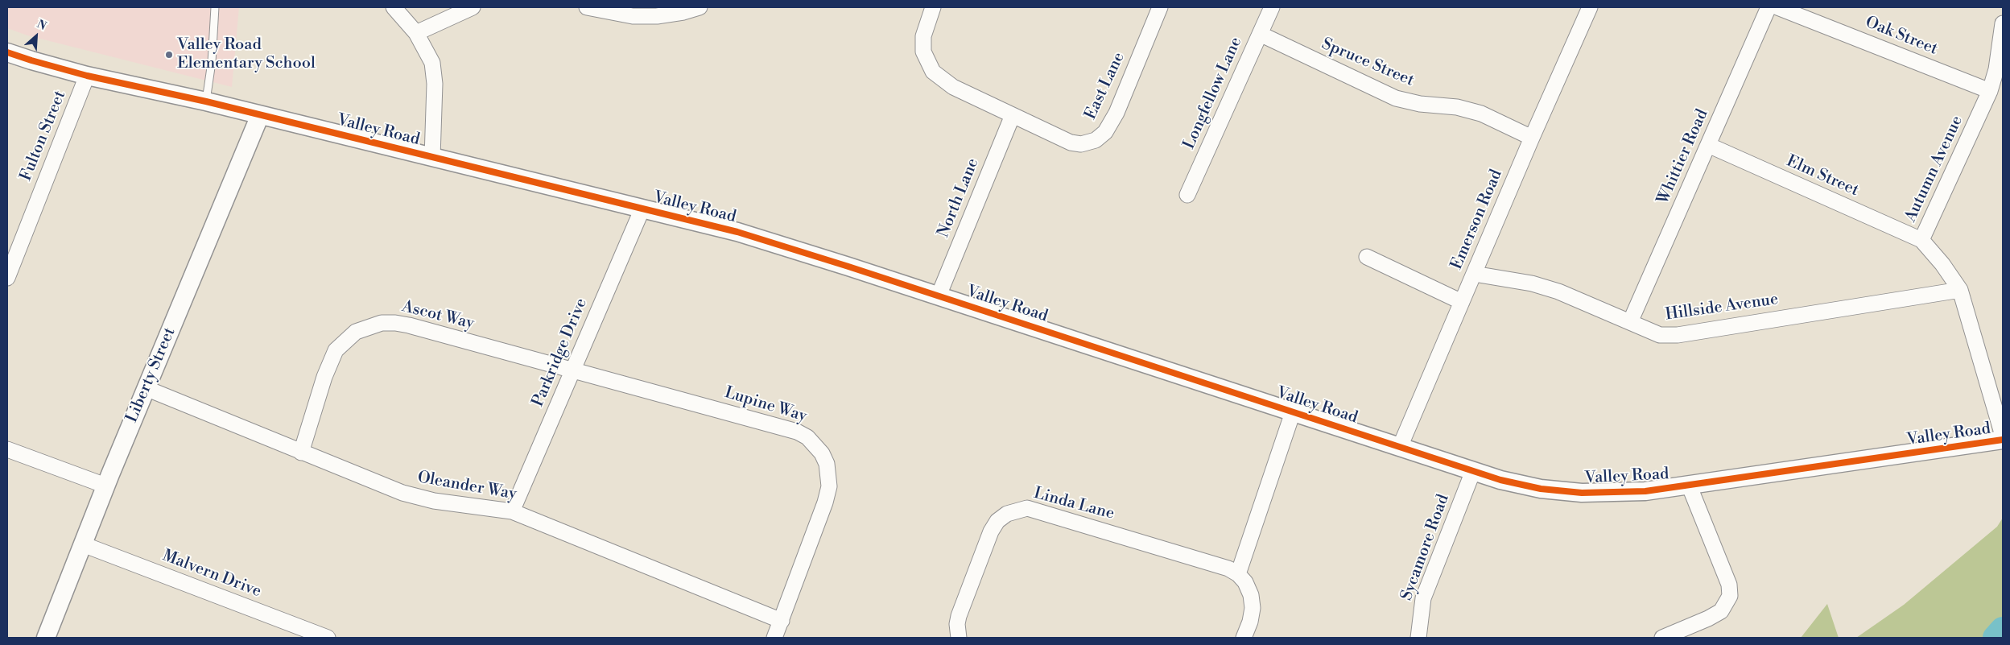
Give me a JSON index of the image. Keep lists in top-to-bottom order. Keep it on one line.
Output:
{"streets":{"street":["Oak Street","Spruce Street","East Lane","Longfellow Lane","Valley Road","Fulton Street","Whittier Road","Autumn Avenue","Elm Street","North Lane","Emerson Road","Hillside Avenue","Ascot Way","Parkridge Drive","Liberty Street","Lupine Way","Oleander Way","Linda Lane","Sycamore Road","Malvern Drive"]},"crossings":[["Oak Street","Autumn Avenue"],["Spruce Street","Longfellow Lane"],["Spruce Street","Emerson Road"],["East Lane","North Lane"],["Valley Road","Fulton Street"],["Valley Road","North Lane"],["Valley Road","Emerson Road"],["Valley Road","Parkridge Drive"],["Valley Road","Liberty Street"],["Valley Road","Sycamore Road"],["Whittier Road","Elm Street"],["Whittier Road","Hillside Avenue"],["Autumn Avenue","Elm Street"],["Autumn Avenue","Hillside Avenue"],["Emerson Road","Hillside Avenue"],["Ascot Way","Parkridge Drive"],["Ascot Way","Lupine Way"],["Ascot Way","Oleander Way"],["Parkridge Drive","Lupine Way"],["Parkridge Drive","Oleander Way"],["Liberty Street","Oleander Way"],["Liberty Street","Malvern Drive"],["Lupine Way","Oleander Way"]],"places":["Valley Road Elementary School"],"north":"top right"}
